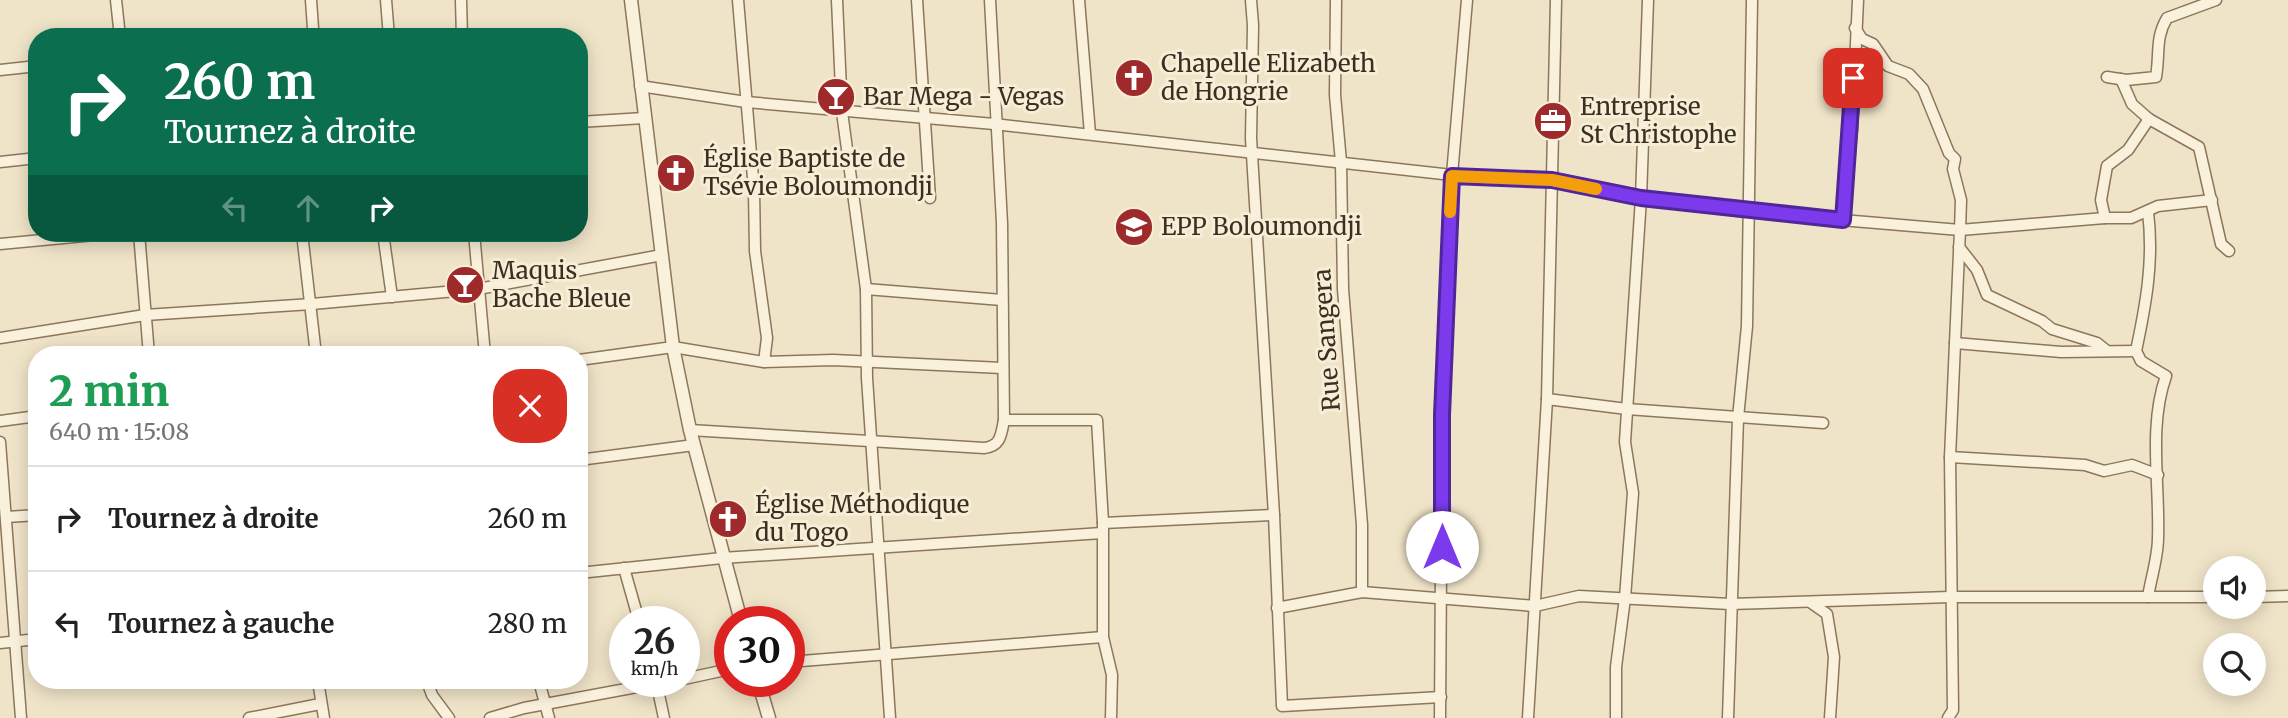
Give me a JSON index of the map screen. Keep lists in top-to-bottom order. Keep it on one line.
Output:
{"streets":{"street":["Rue Sangera"]},"places":{"church":["Chapelle Elizabeth de Hongrie","Église Baptiste de Tsévie Boloumondji","Église Méthodique du Togo"],"bar":["Bar Mega - Vegas","Maquis Bache Bleue"],"office":["Entreprise St Christophe"],"school or university":["EPP Boloumondji"]},"page":{"turn":["260 m","Tournez à droite"],"heading":["2 min","640 m · 15:08"],"list":[{"name":"Tournez à droite","value":"260 m"},{"name":"Tournez à gauche","value":"280 m"}],"speed":"26 km/h","limit":"30"}}
